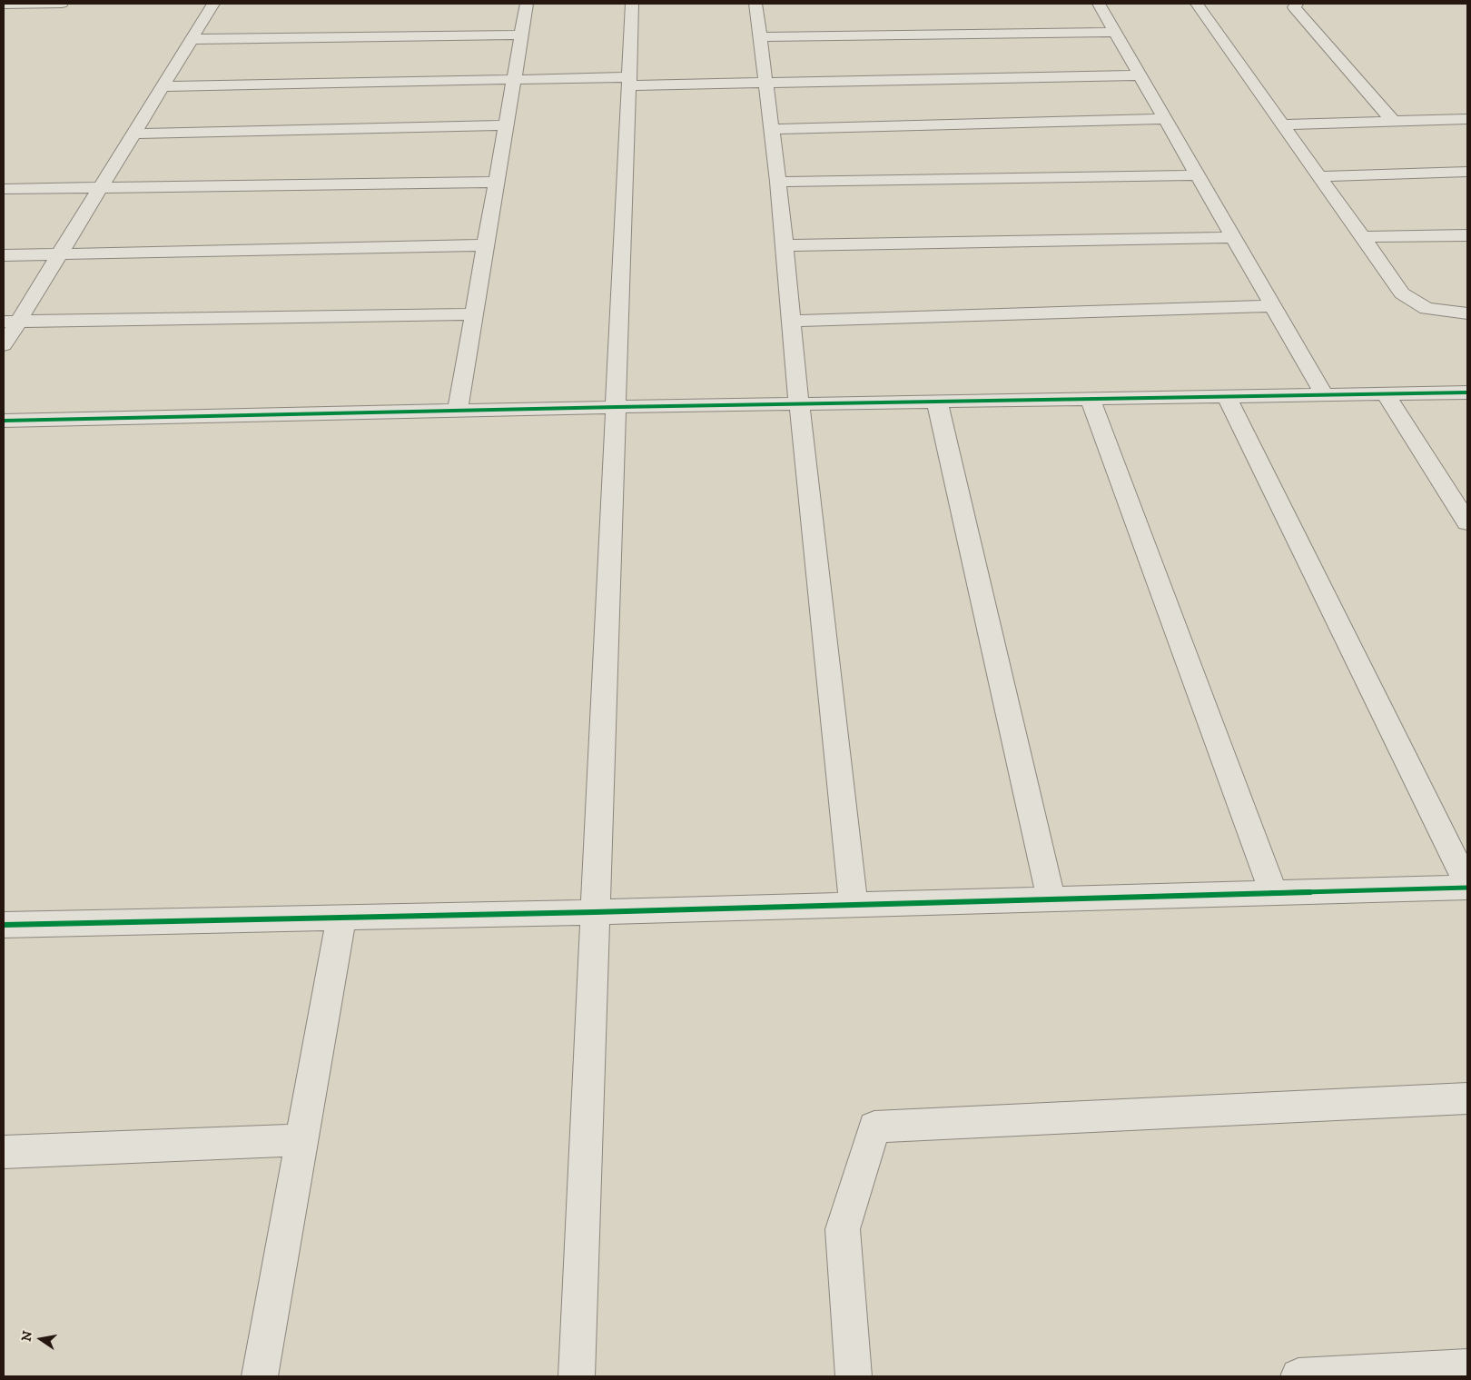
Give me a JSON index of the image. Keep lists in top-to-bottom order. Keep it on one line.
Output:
{"north":"left"}
